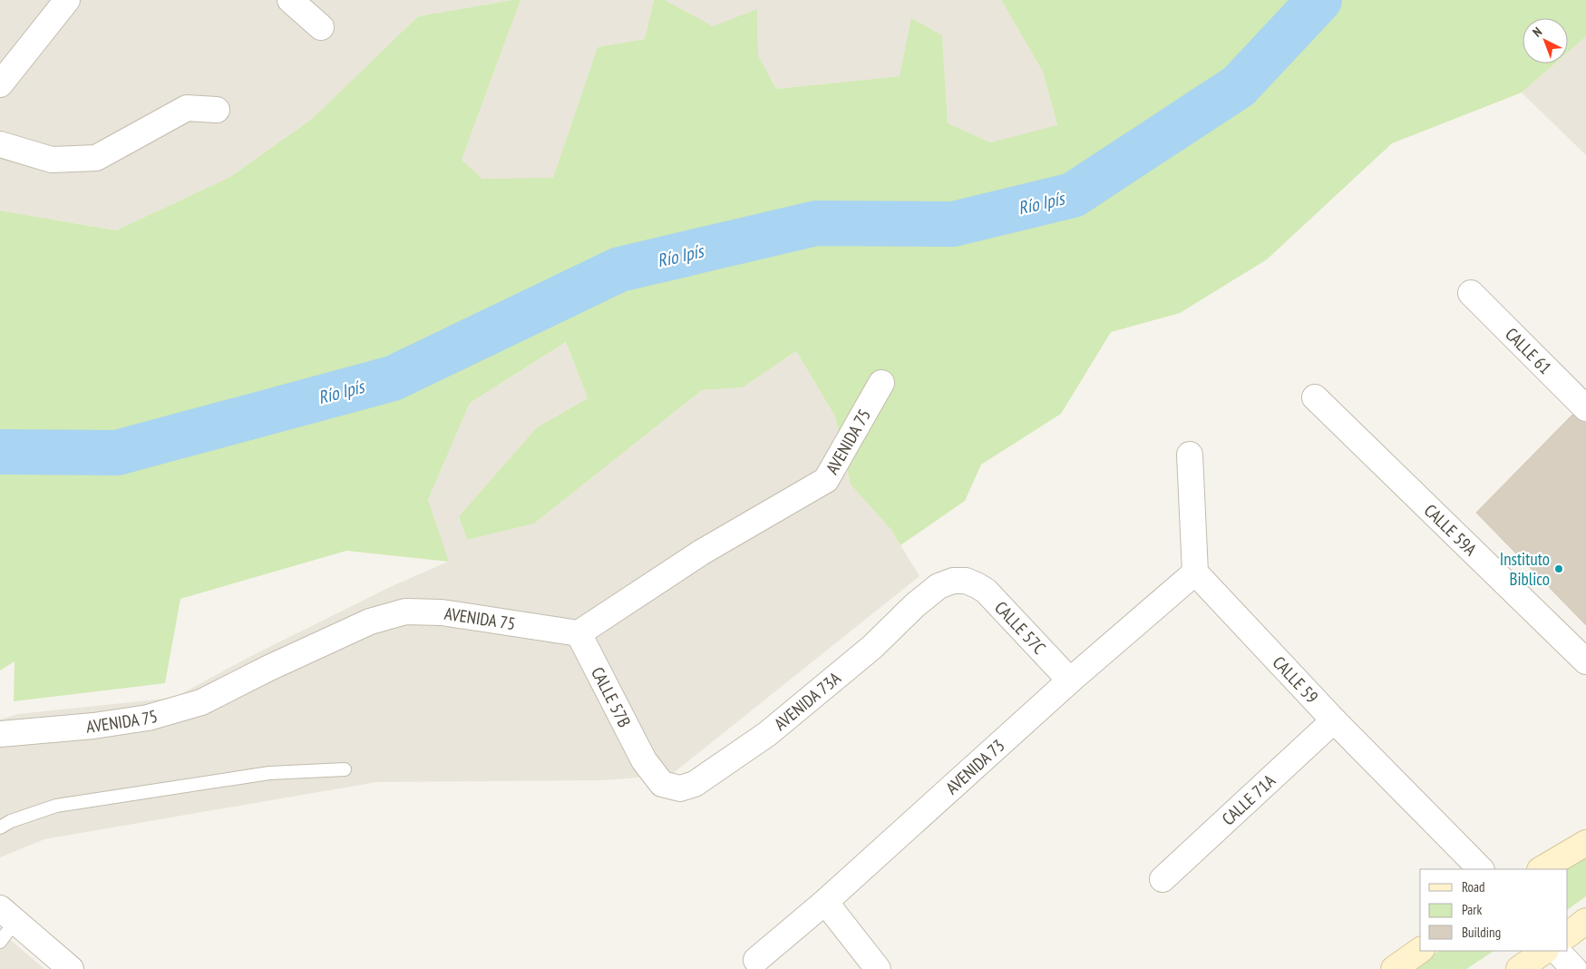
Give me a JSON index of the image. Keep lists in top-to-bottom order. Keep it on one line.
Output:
{"streets":{"street":["CALLE 61","AVENIDA 75","CALLE 59A","CALLE 57C","CALLE 59","CALLE 57B","AVENIDA 73A","AVENIDA 73","CALLE 71A"]},"crossings":[["AVENIDA 75","CALLE 57B"],["CALLE 57C","AVENIDA 73A"],["CALLE 57C","AVENIDA 73"],["CALLE 59","AVENIDA 73"],["CALLE 59","CALLE 71A"],["CALLE 57B","AVENIDA 73A"]],"water":["Río Ipís"],"places":["Instituto Biblico"],"legend":["Road","Park","Building"],"north":"top left"}
